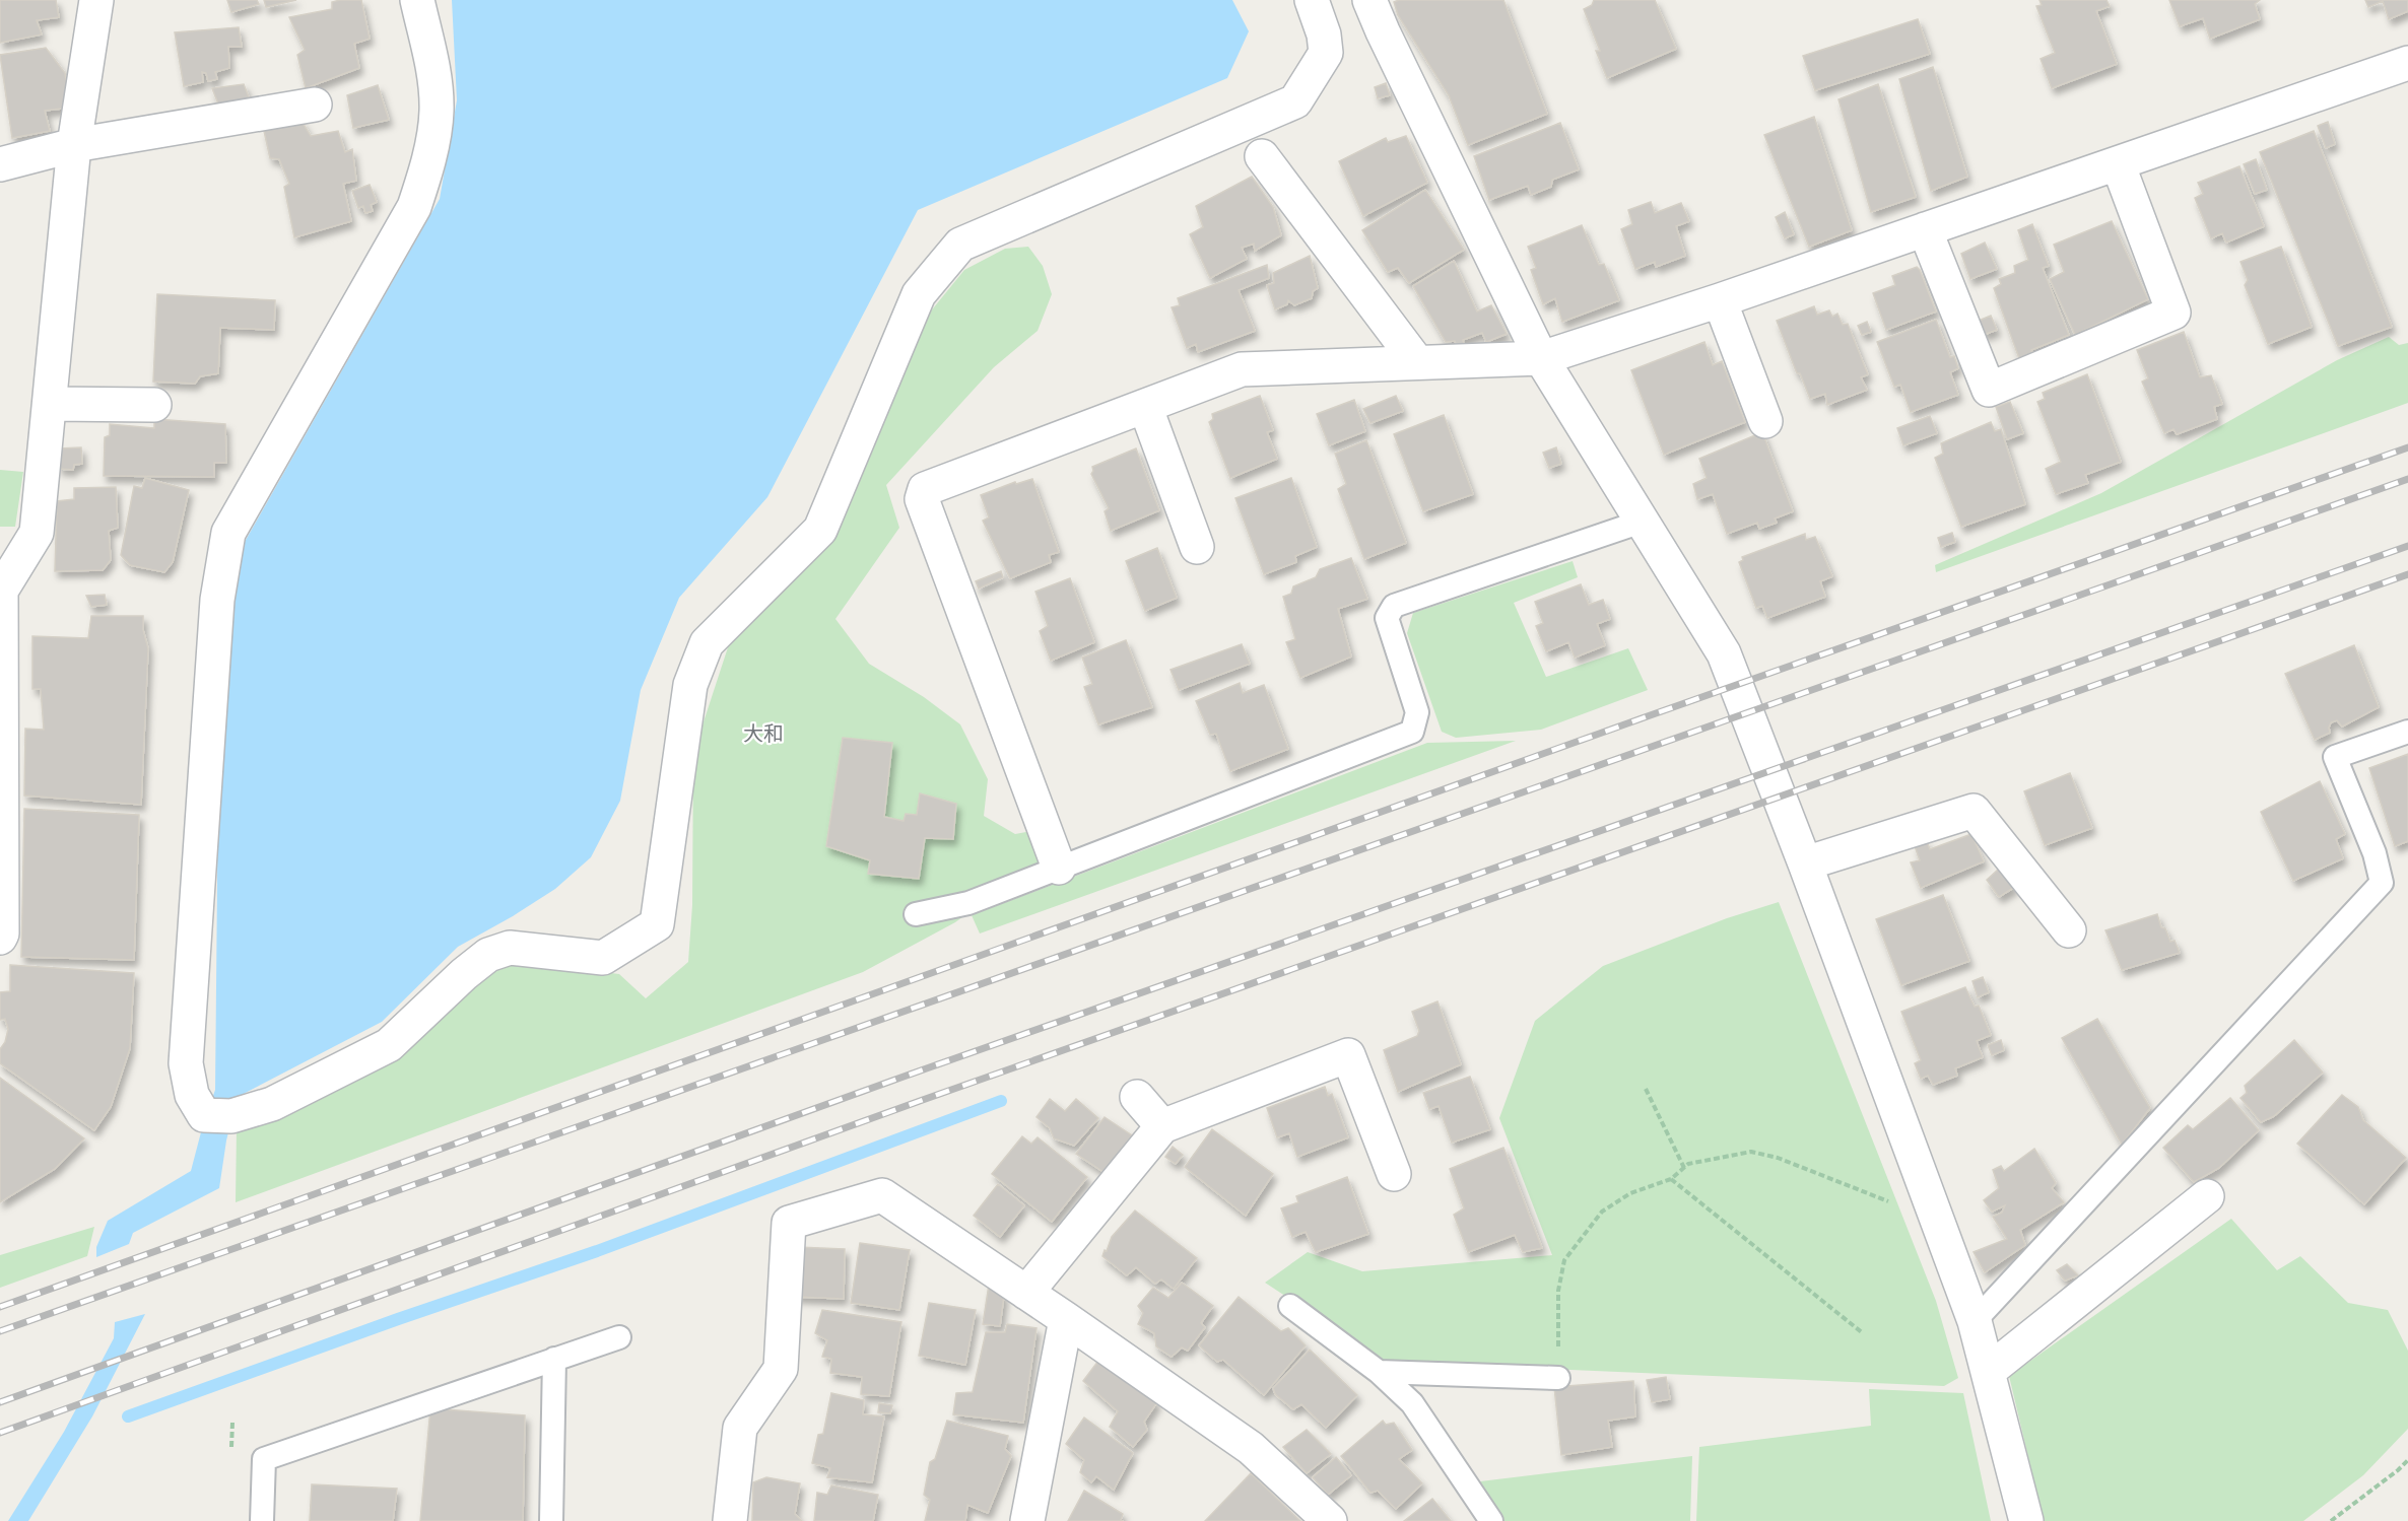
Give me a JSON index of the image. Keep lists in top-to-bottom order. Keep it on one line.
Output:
{"districts":["大和"]}
